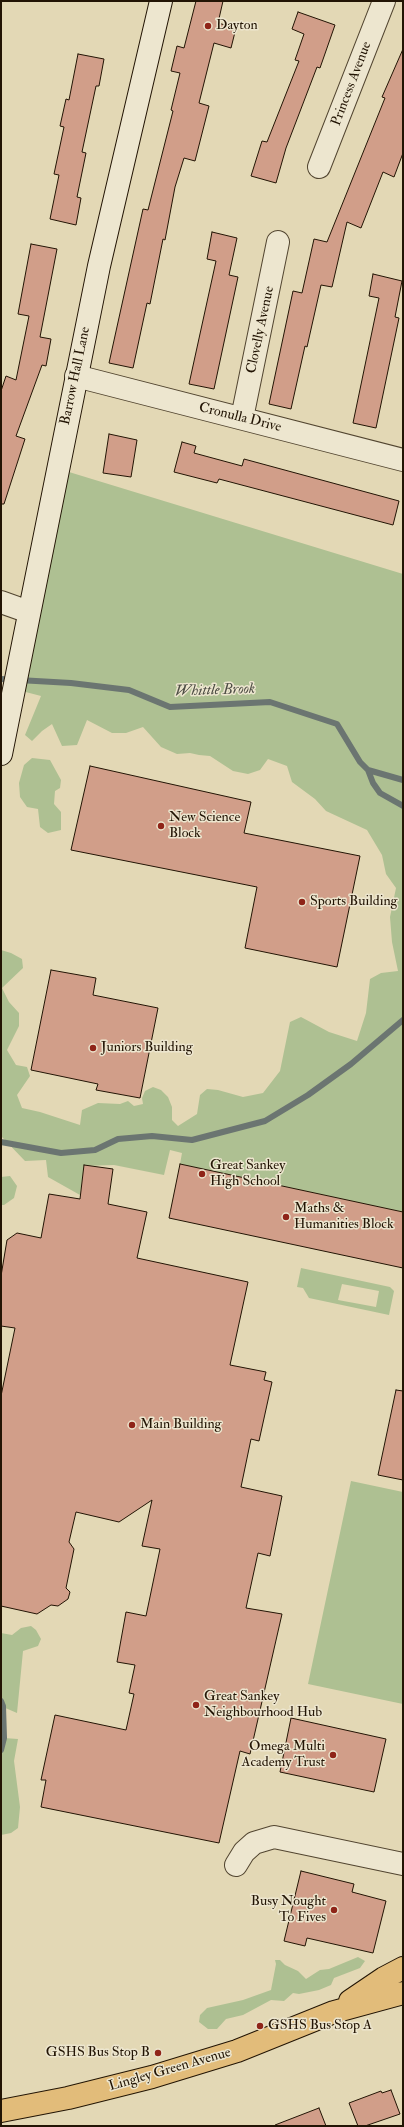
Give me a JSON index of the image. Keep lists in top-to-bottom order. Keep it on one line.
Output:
{"streets":{"main road":["Lingley Green Avenue"],"street":["Princess Avenue","Clovelly Avenue","Barrow Hall Lane","Cronulla Drive"]},"crossings":[["Clovelly Avenue","Cronulla Drive"],["Barrow Hall Lane","Cronulla Drive"]],"water":["Whittle Brook"],"places":["Dayton","New Science Block","Sports Building","Juniors Building","Great Sankey High School","Maths & Humanities Block","Main Building","Great Sankey Neighbourhood Hub","Omega Multi Academy Trust","Busy Nought To Fives","GSHS Bus Stop A","GSHS Bus Stop B"]}
